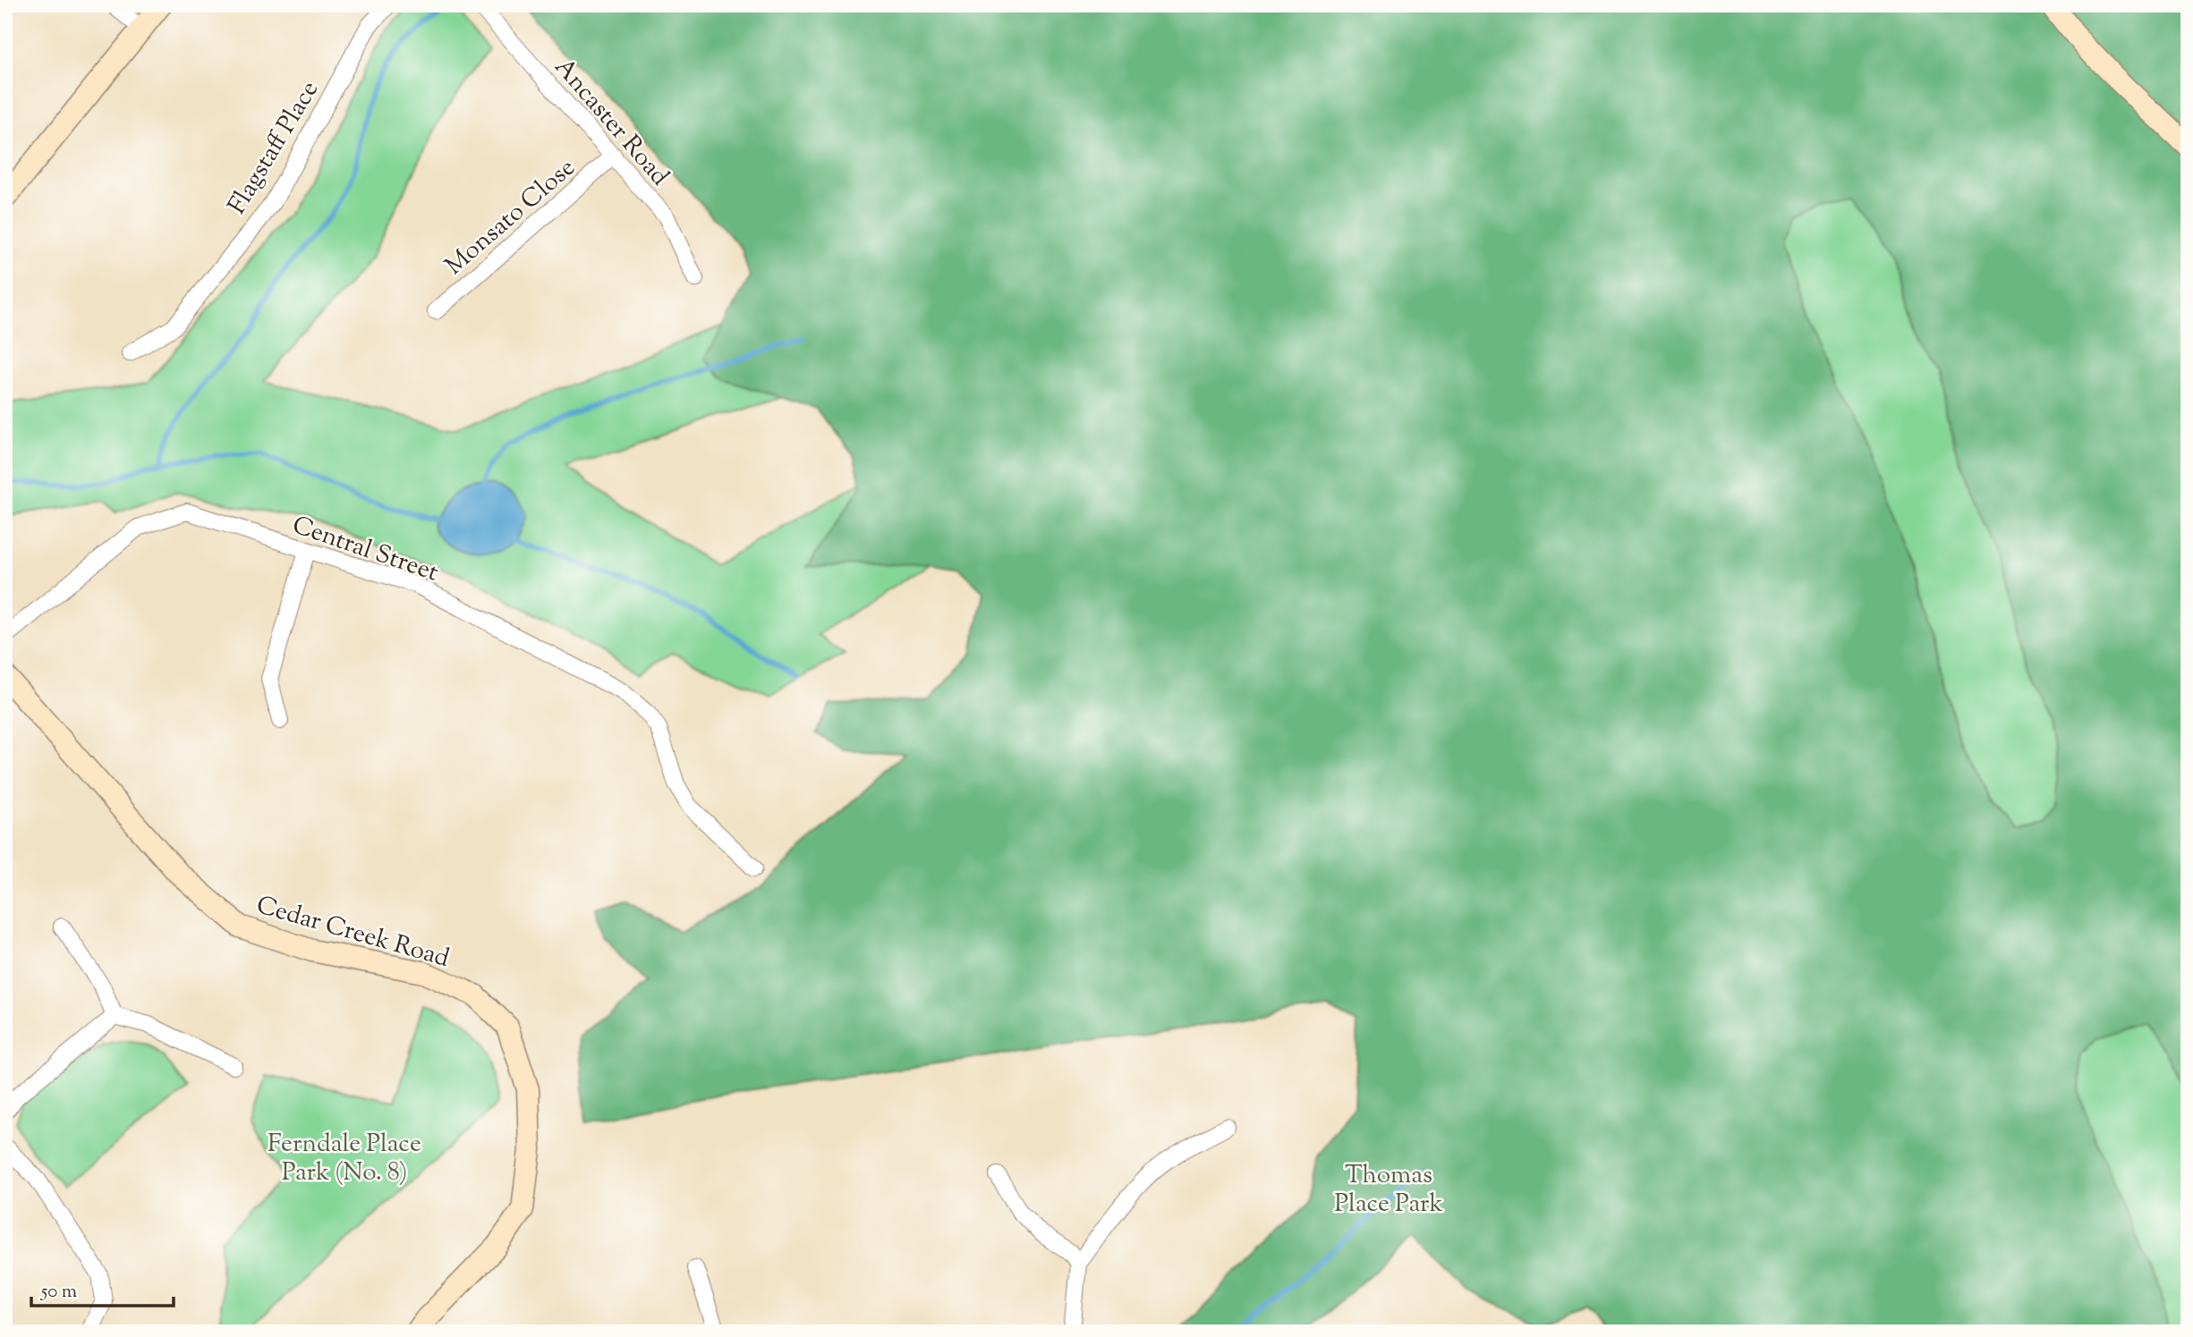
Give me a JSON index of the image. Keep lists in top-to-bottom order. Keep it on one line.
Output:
{"streets":{"street":["Ancaster Road","Flagstaff Place","Monsato Close","Central Street","Cedar Creek Road"]},"crossings":[["Ancaster Road","Monsato Close"]],"parks":["Ferndale Place Park (No. 8)","Thomas Place Park"],"scale_bar":"50 m"}
